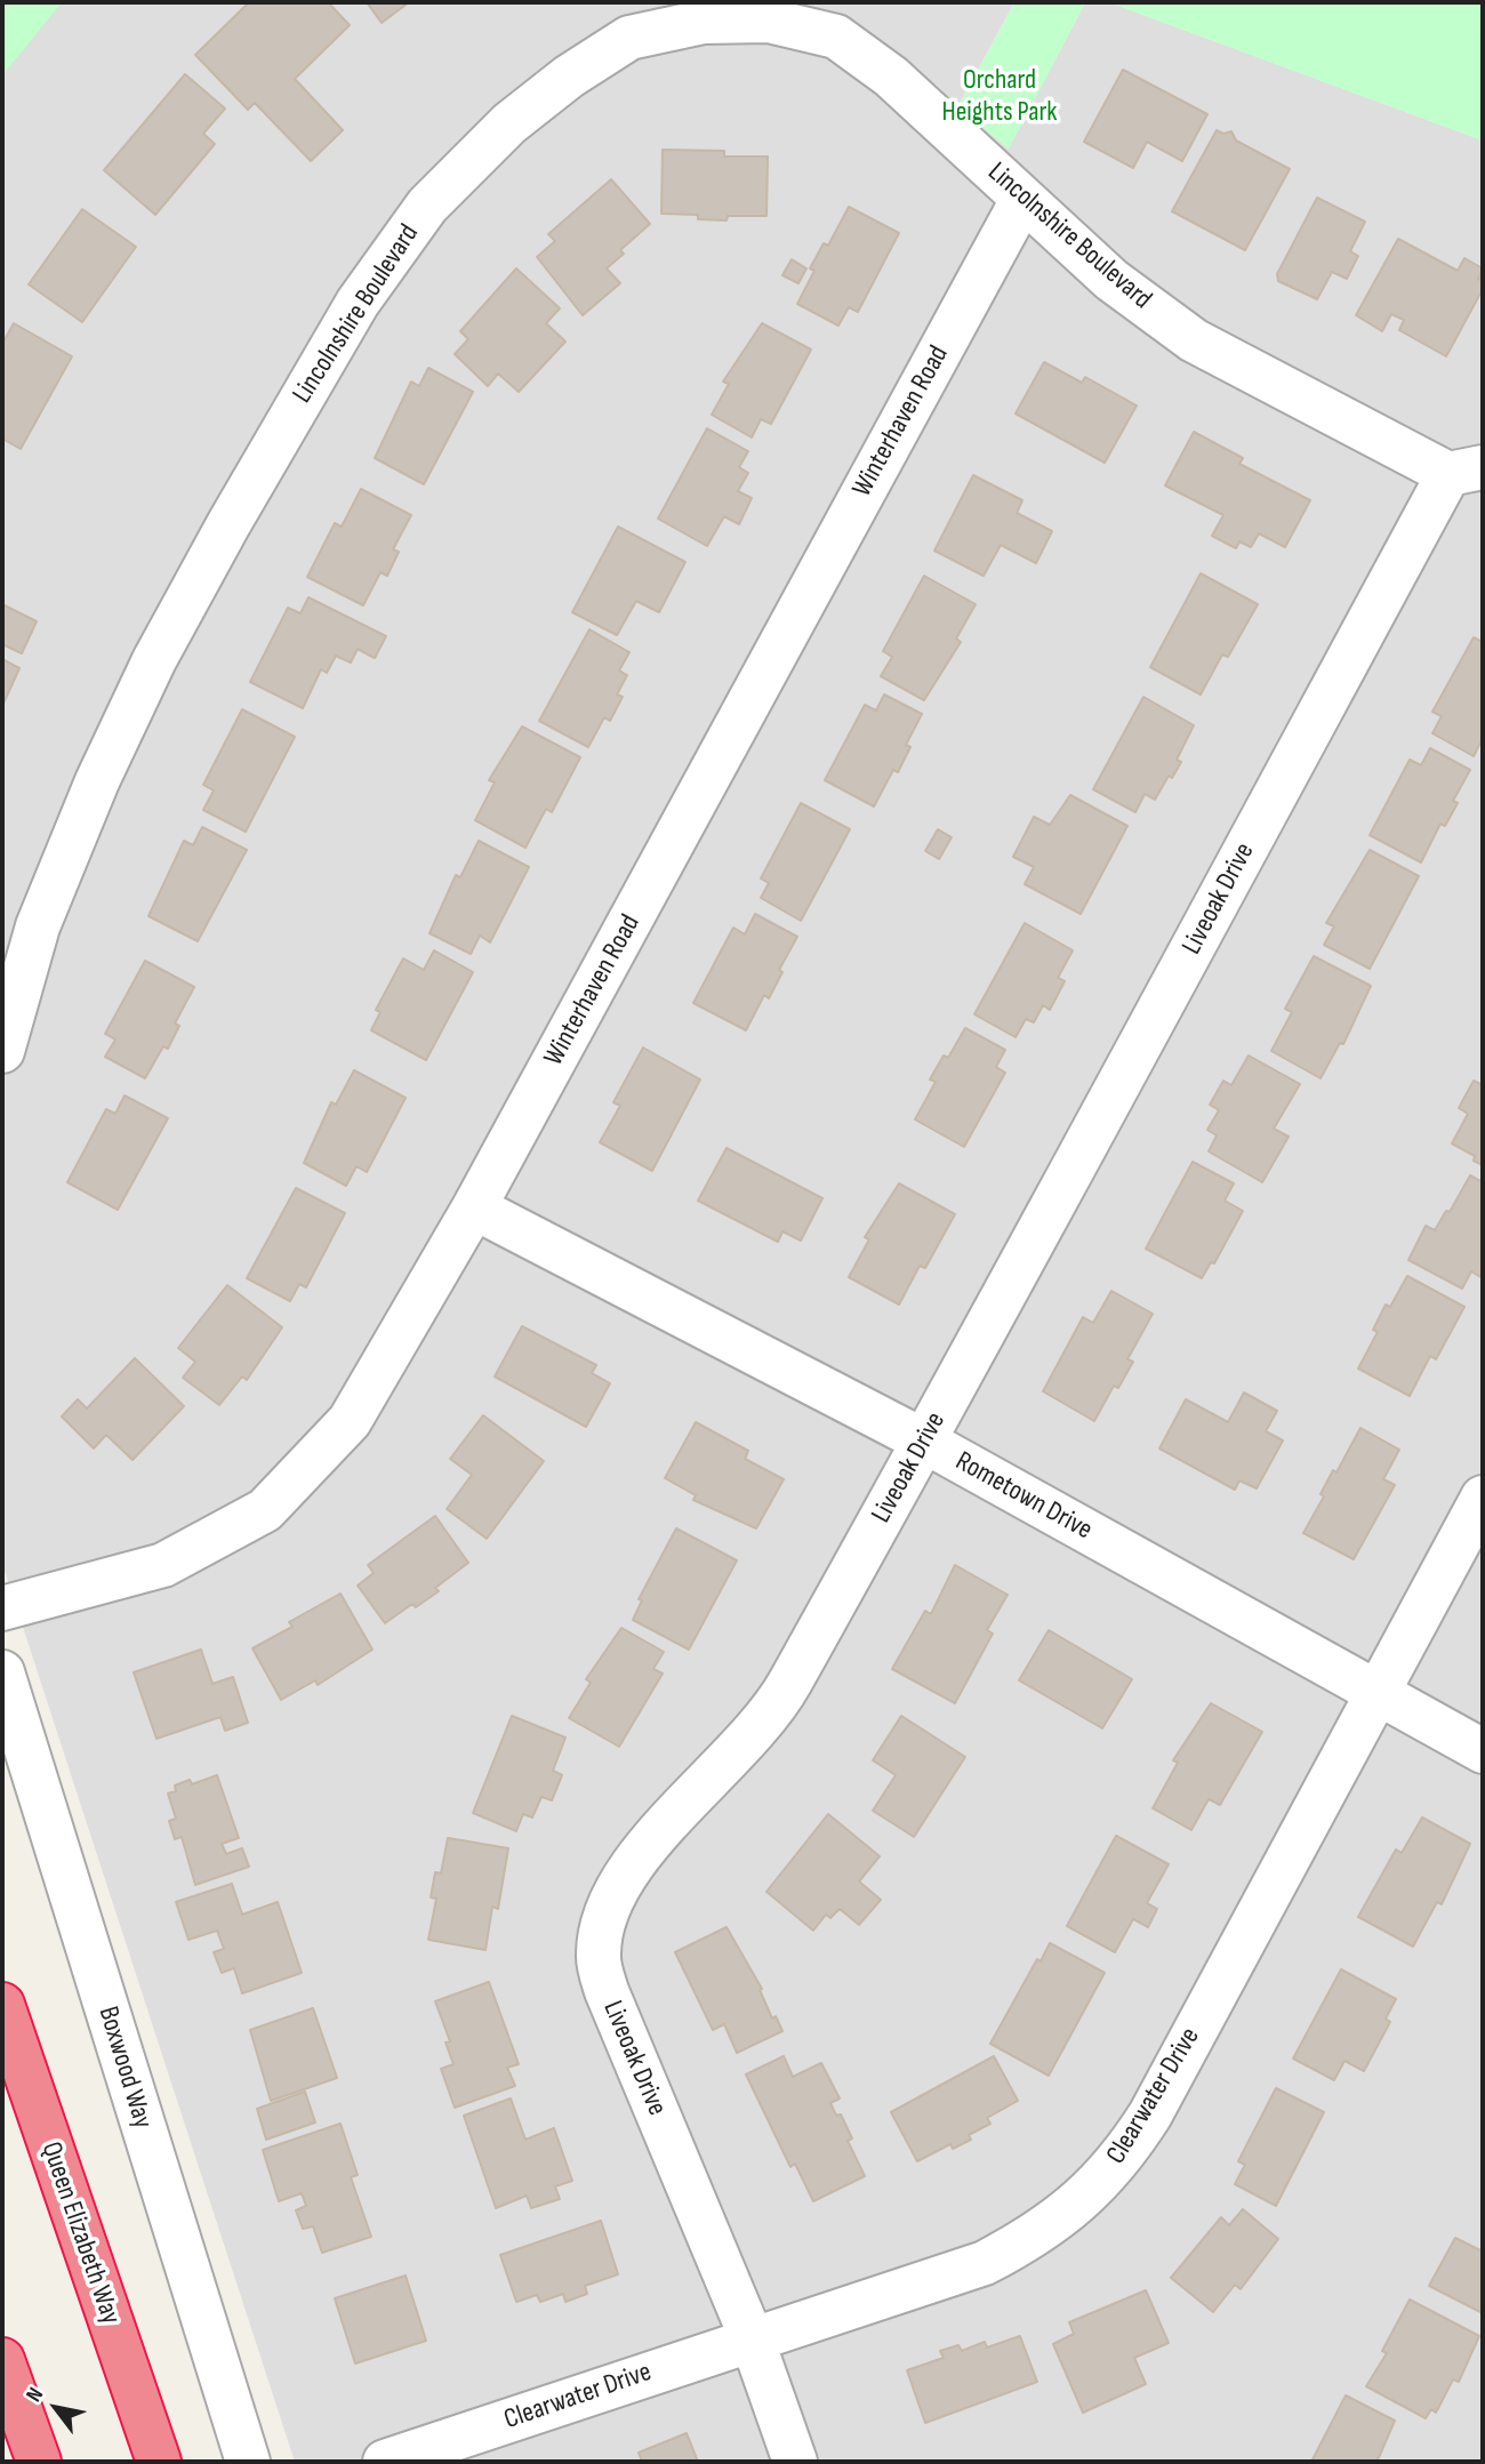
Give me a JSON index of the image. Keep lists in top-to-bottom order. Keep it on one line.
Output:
{"streets":{"highway":["Queen Elizabeth Way"],"street":["Lincolnshire Boulevard","Winterhaven Road","Liveoak Drive","Rometown Drive","Boxwood Way","Clearwater Drive"]},"crossings":[["Lincolnshire Boulevard","Winterhaven Road"],["Lincolnshire Boulevard","Liveoak Drive"],["Winterhaven Road","Rometown Drive"],["Liveoak Drive","Rometown Drive"],["Liveoak Drive","Clearwater Drive"],["Rometown Drive","Clearwater Drive"]],"parks":["Orchard Heights Park"],"north":"top left"}
